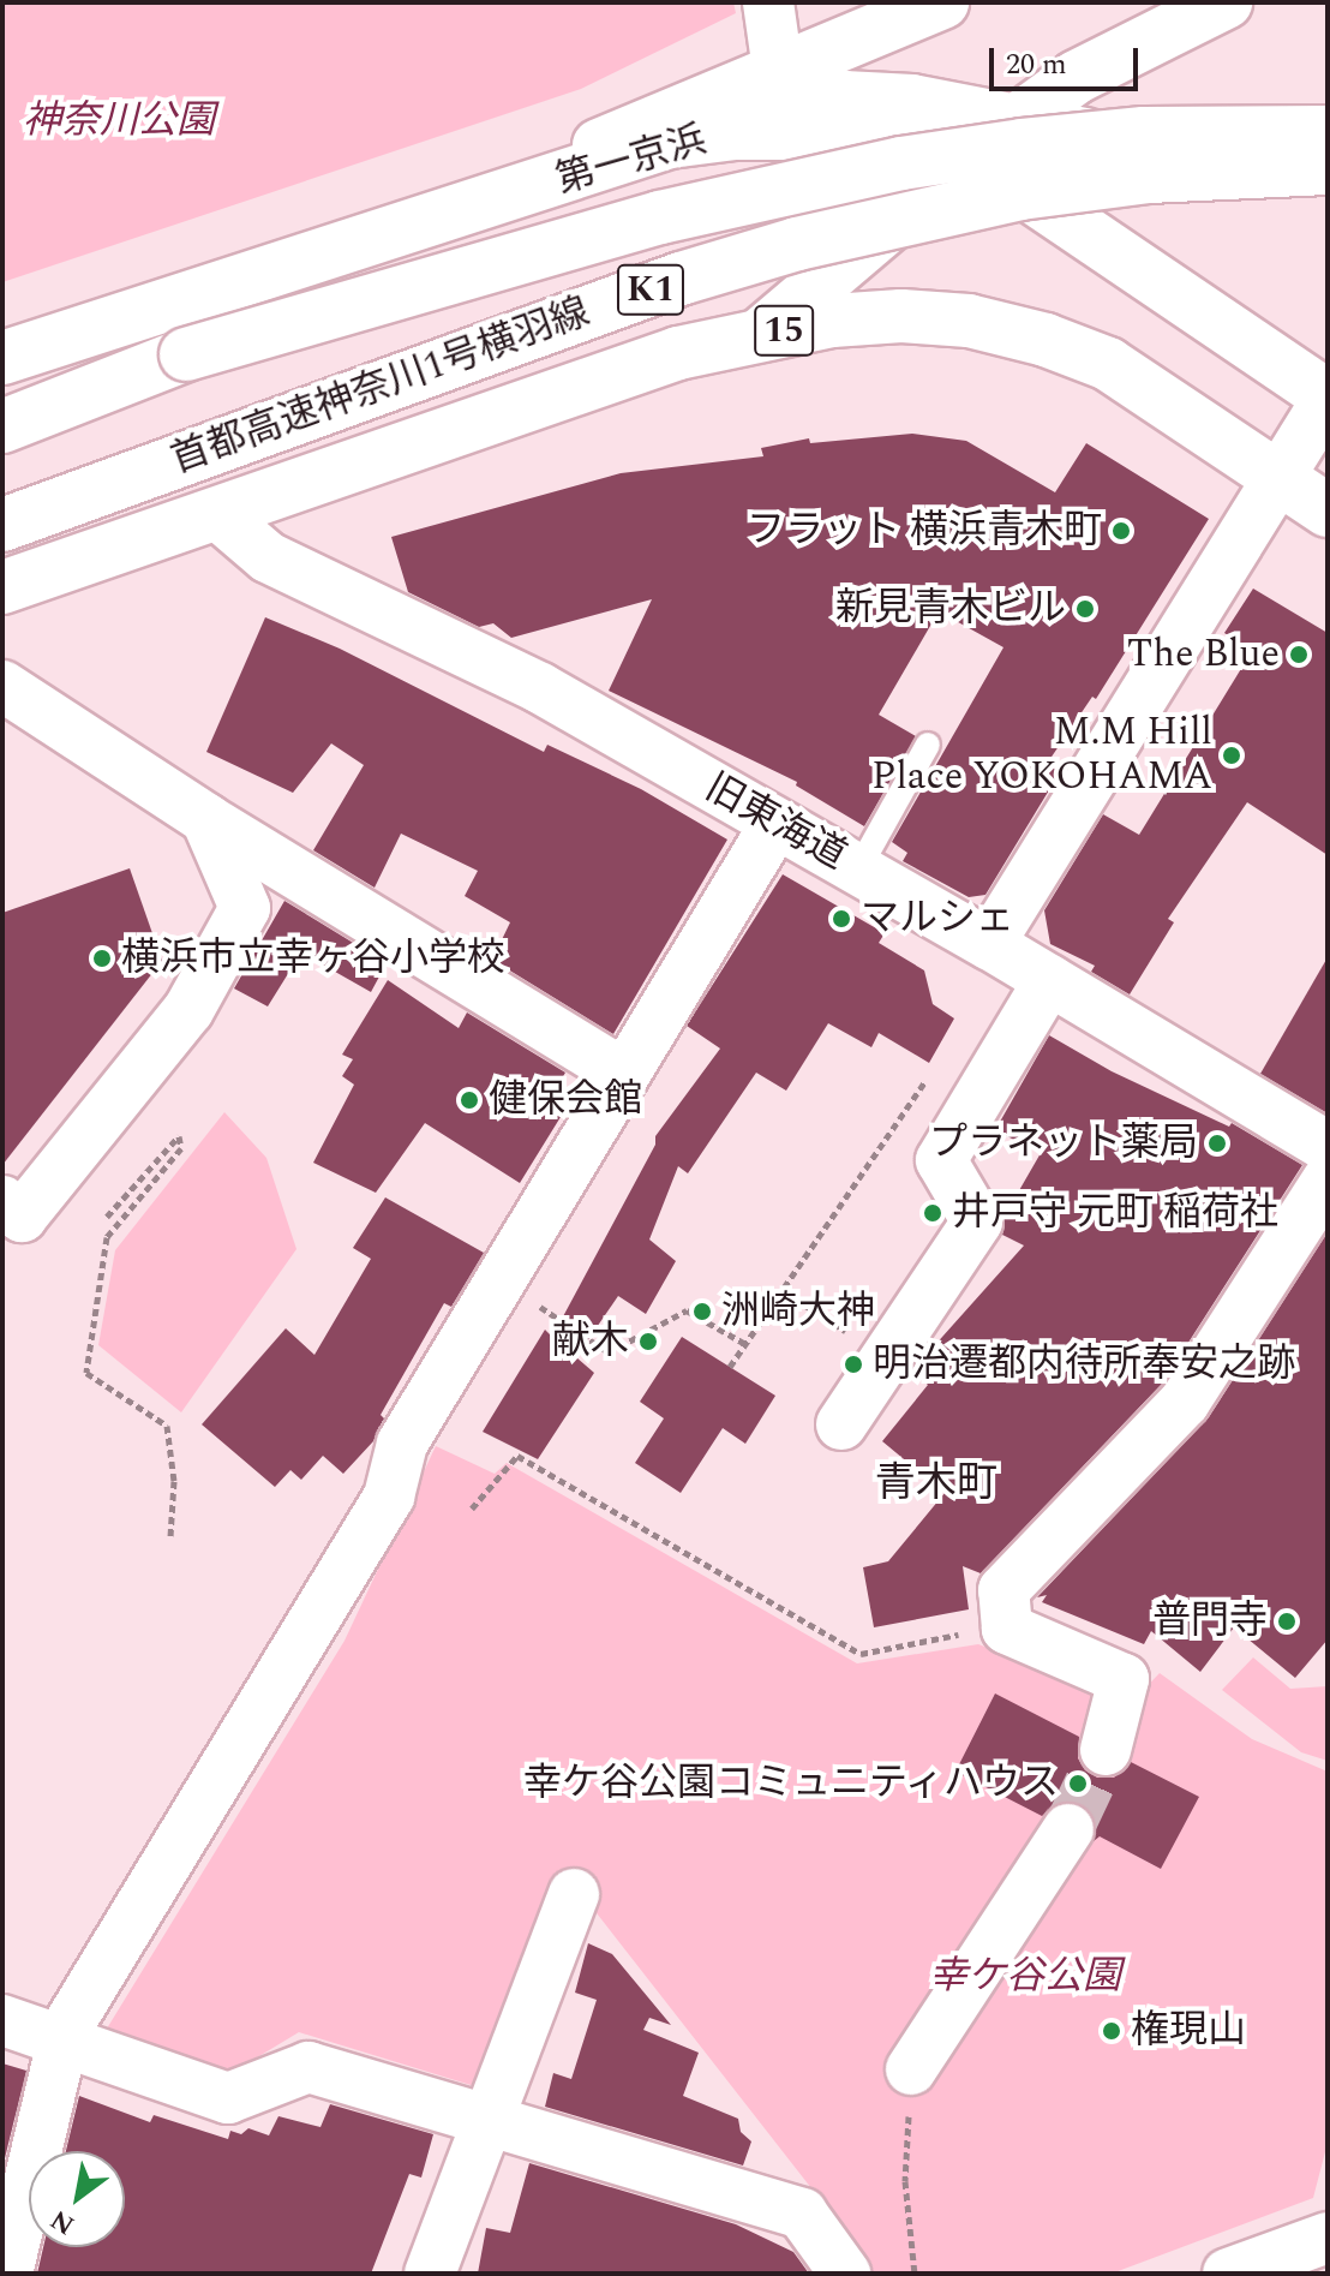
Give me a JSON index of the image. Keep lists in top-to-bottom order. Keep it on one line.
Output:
{"streets":{"main road":["第一京浜","K1","15","首都高速神奈川1号横羽線"],"street":["旧東海道"]},"crossings":[["K1","首都高速神奈川1号横羽線"],["15","旧東海道"]],"districts":["青木町"],"parks":["神奈川公園","幸ケ谷公園"],"places":["フラット 横浜青木町","新見青木ビル","The Blue","M.M Hill Place YOKOHAMA","マルシェ","横浜市立幸ヶ谷小学校","健保会館","プラネット薬局","井戸守 元町 稲荷社","洲崎大神","献木","明治遷都内待所奉安之跡","普門寺","幸ケ谷公園コミュニティハウス","権現山"],"scale_bar":"20 m","north":"bottom left"}
